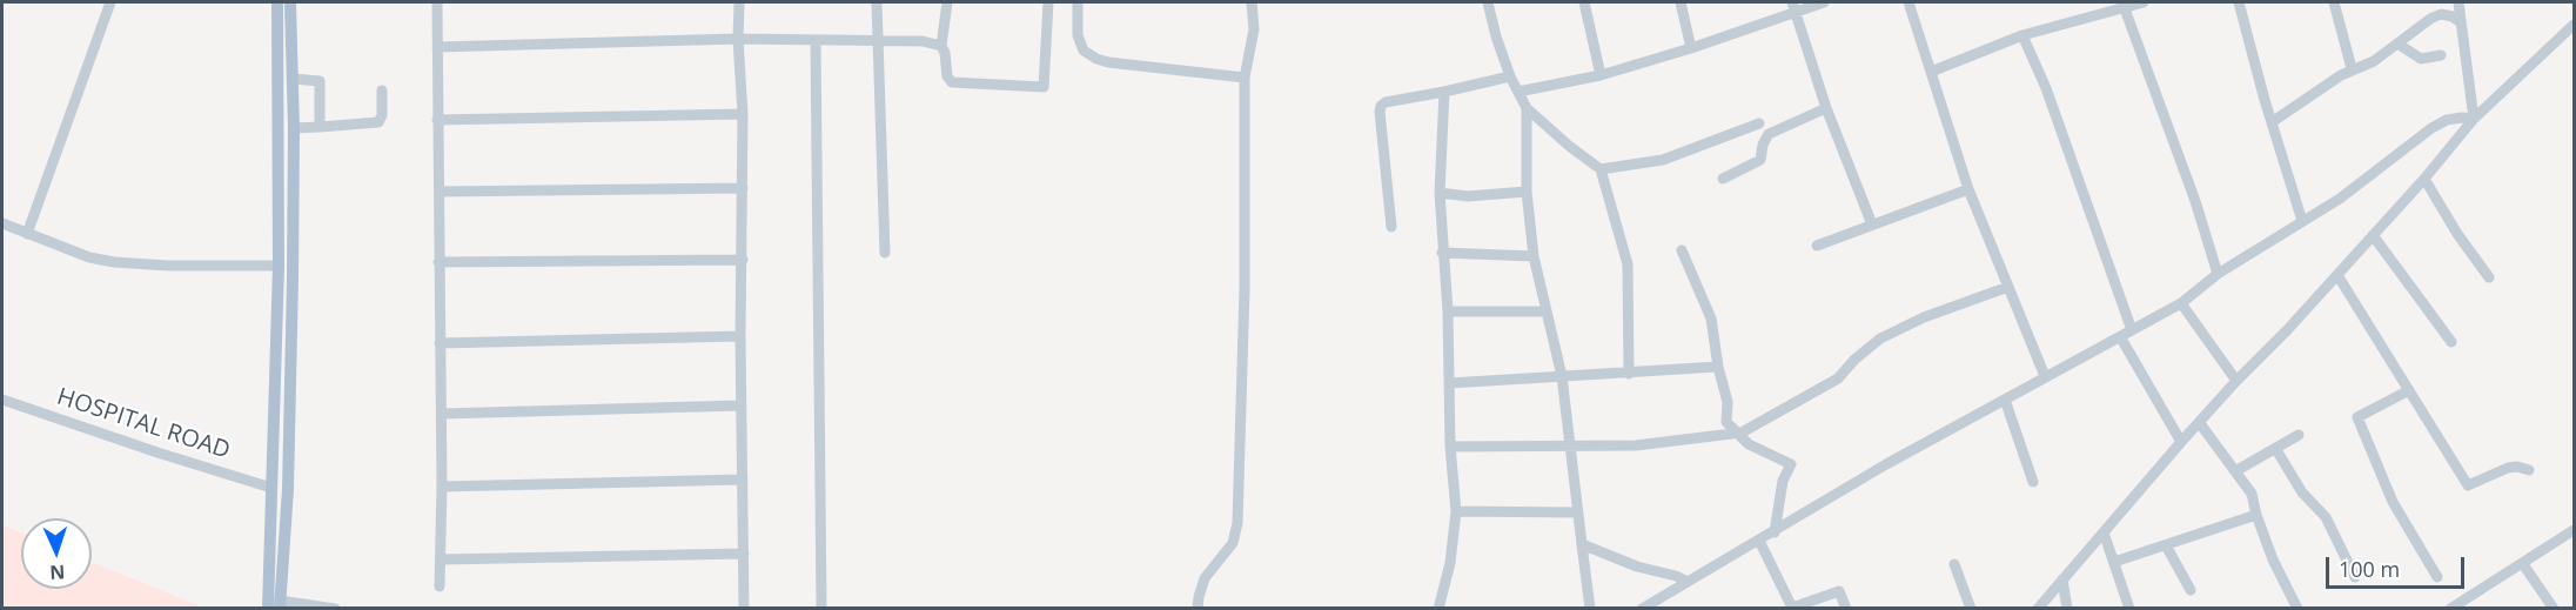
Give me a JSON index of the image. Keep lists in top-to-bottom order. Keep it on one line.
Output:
{"streets":{"street":["HOSPITAL ROAD"]},"scale_bar":"100 m","north":"bottom"}
